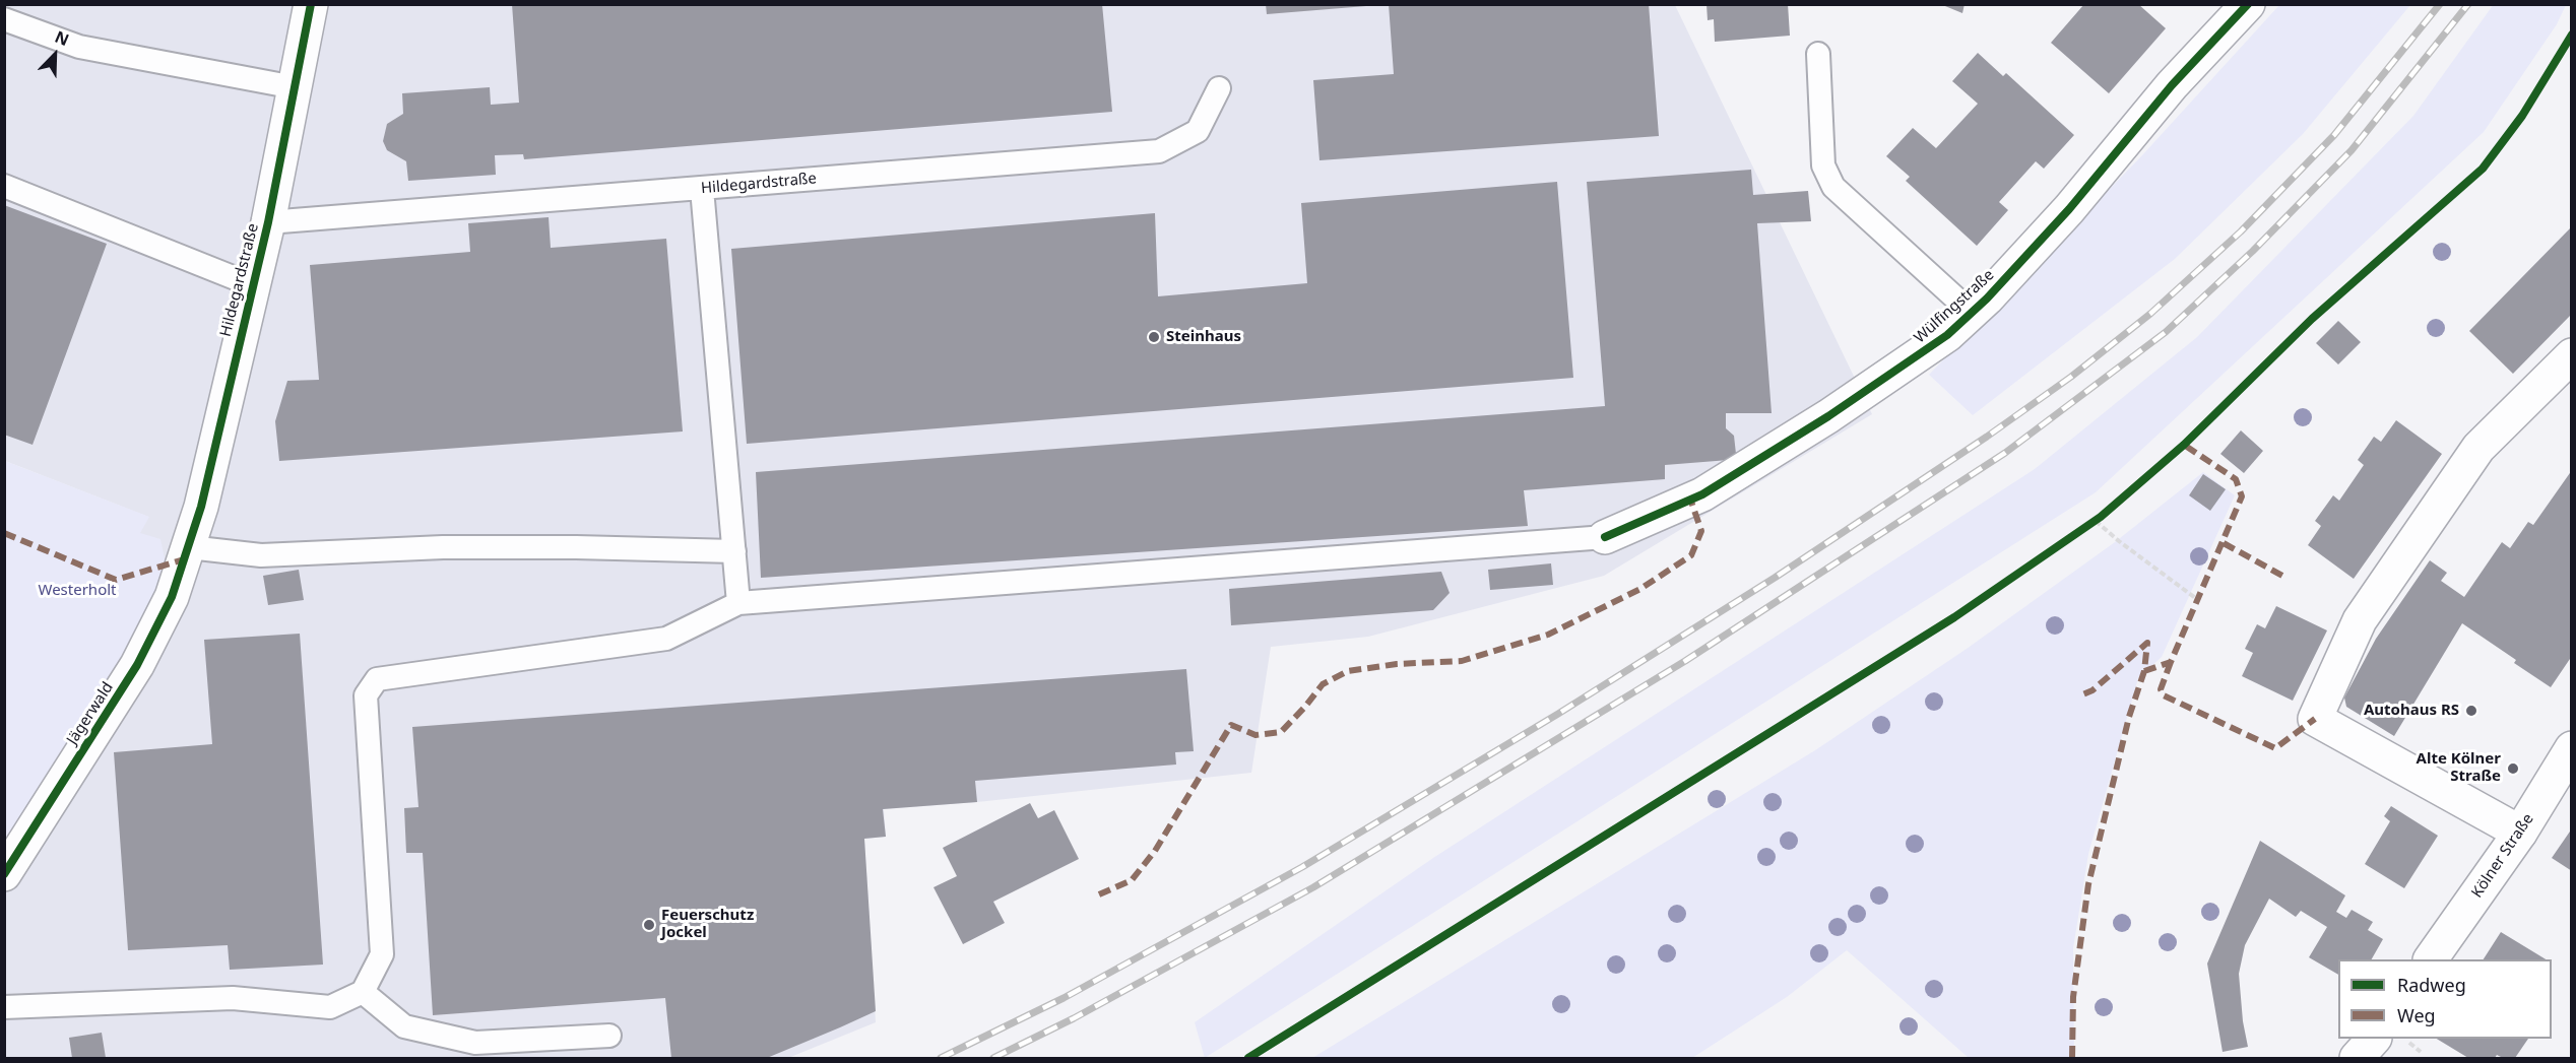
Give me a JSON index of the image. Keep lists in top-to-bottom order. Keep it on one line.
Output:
{"streets":{"street":["Hildegardstraße","Wülfingstraße","Jägerwald","Kölner Straße"]},"crossings":[["Hildegardstraße","Jägerwald"]],"parks":["Westerholt"],"places":["Steinhaus","Autohaus RS","Alte Kölner Straße","Feuerschutz Jockel"],"legend":["Radweg","Weg"],"north":"top right"}
